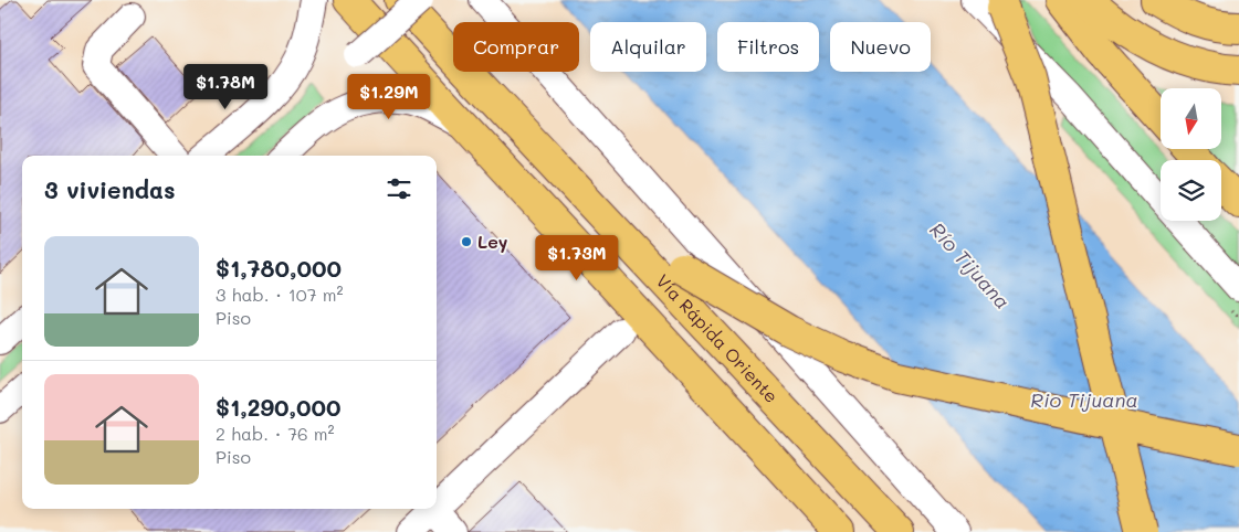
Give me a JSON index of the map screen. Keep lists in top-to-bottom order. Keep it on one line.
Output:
{"streets":{"main road":["Vía Rápida Oriente"]},"water":["Río Tijuana","Rio Tijuana"],"places":["Ley"],"north":"bottom","page":{"chip":["Comprar","Alquilar","Filtros","Nuevo"],"price":["$1.78M","$1.29M","$1.73M"],"heading":"3 viviendas","list":[{"name":"$1,780,000","note":"3 hab. · 107 m² · Piso"},{"name":"$1,290,000","note":"2 hab. · 76 m² · Piso"}]}}
